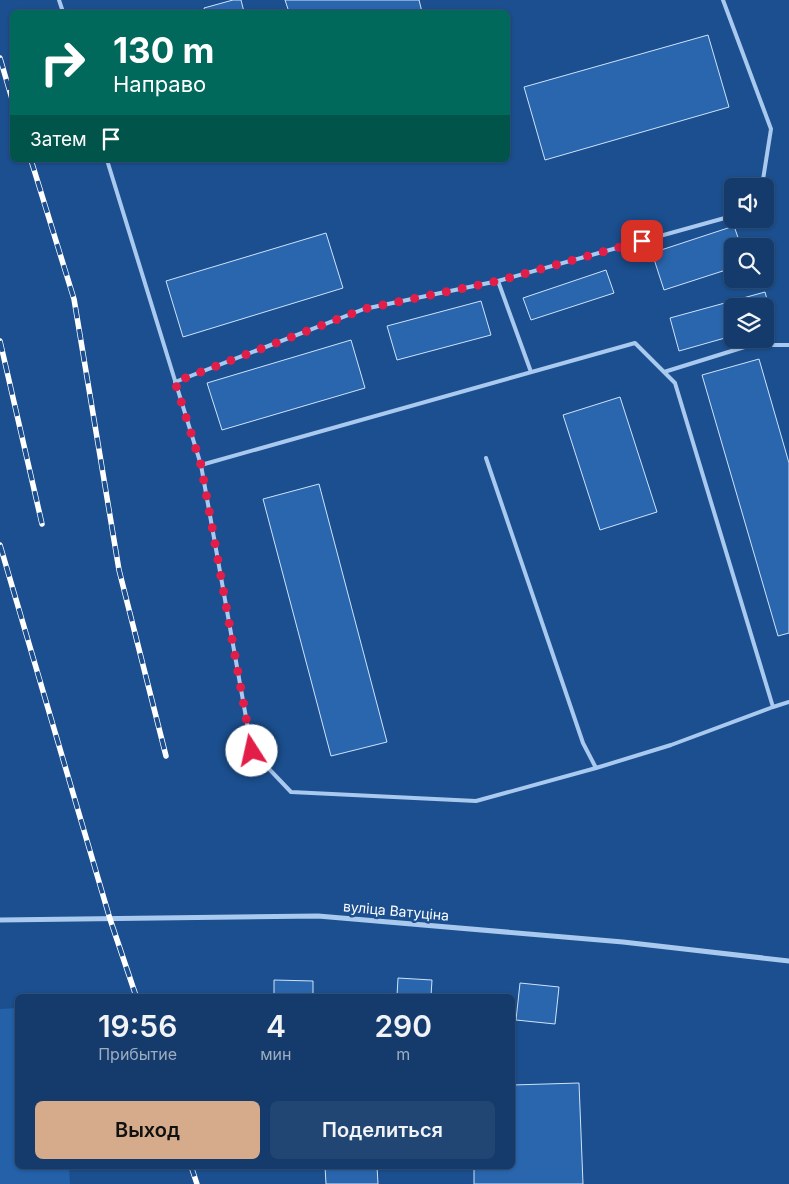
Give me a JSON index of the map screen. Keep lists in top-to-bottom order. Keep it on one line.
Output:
{"streets":{"street":["вуліца Ватуціна"]},"page":{"turn":["130 m","Направо"],"then":"Затем","eta":["19:56","Прибытие","4","мин","290","m"],"buttons":["Выход","Поделиться"]}}
